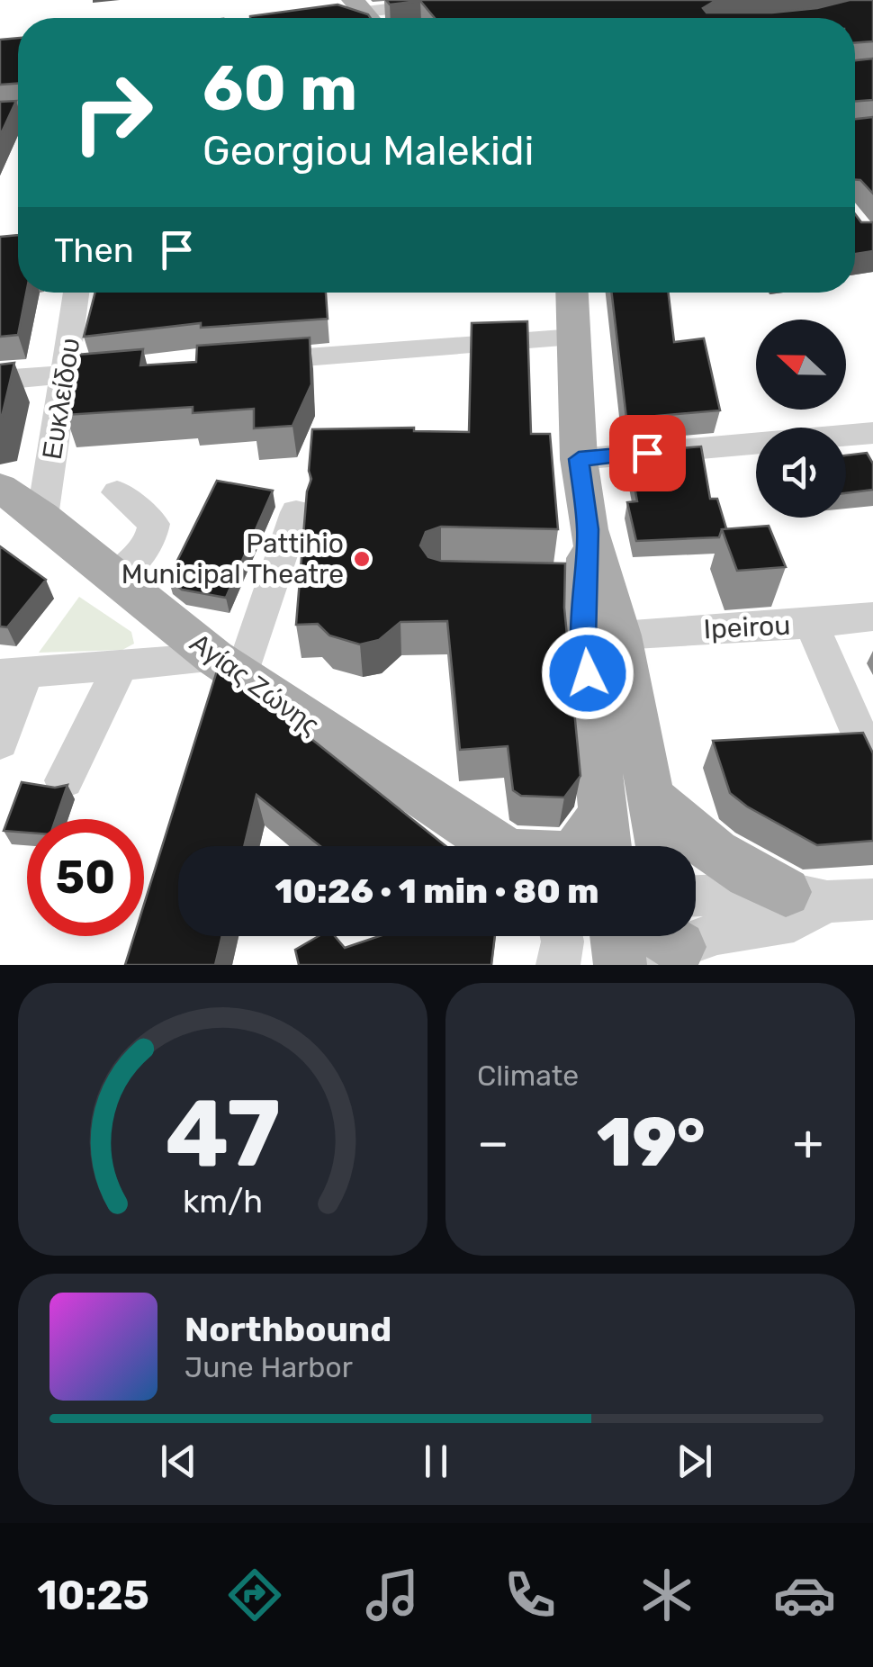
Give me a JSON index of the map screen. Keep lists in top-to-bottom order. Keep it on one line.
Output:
{"streets":{"main road":["Αγίας Ζώνης"],"street":["Ευκλείδου","Ipeirou"]},"crossings":[["Ευκλείδου","Αγίας Ζώνης"]],"places":["Pattihio Municipal Theatre"],"north":"left","page":{"turn":["60 m","Georgiou Malekidi"],"then":"Then","limit":"50","trip":"10:26 · 1 min · 80 m","tile":"Climate","heat":["−","19°","+"],"song":["Northbound","June Harbor"],"tabs":"10:25","gauge":["47","km/h"]}}
